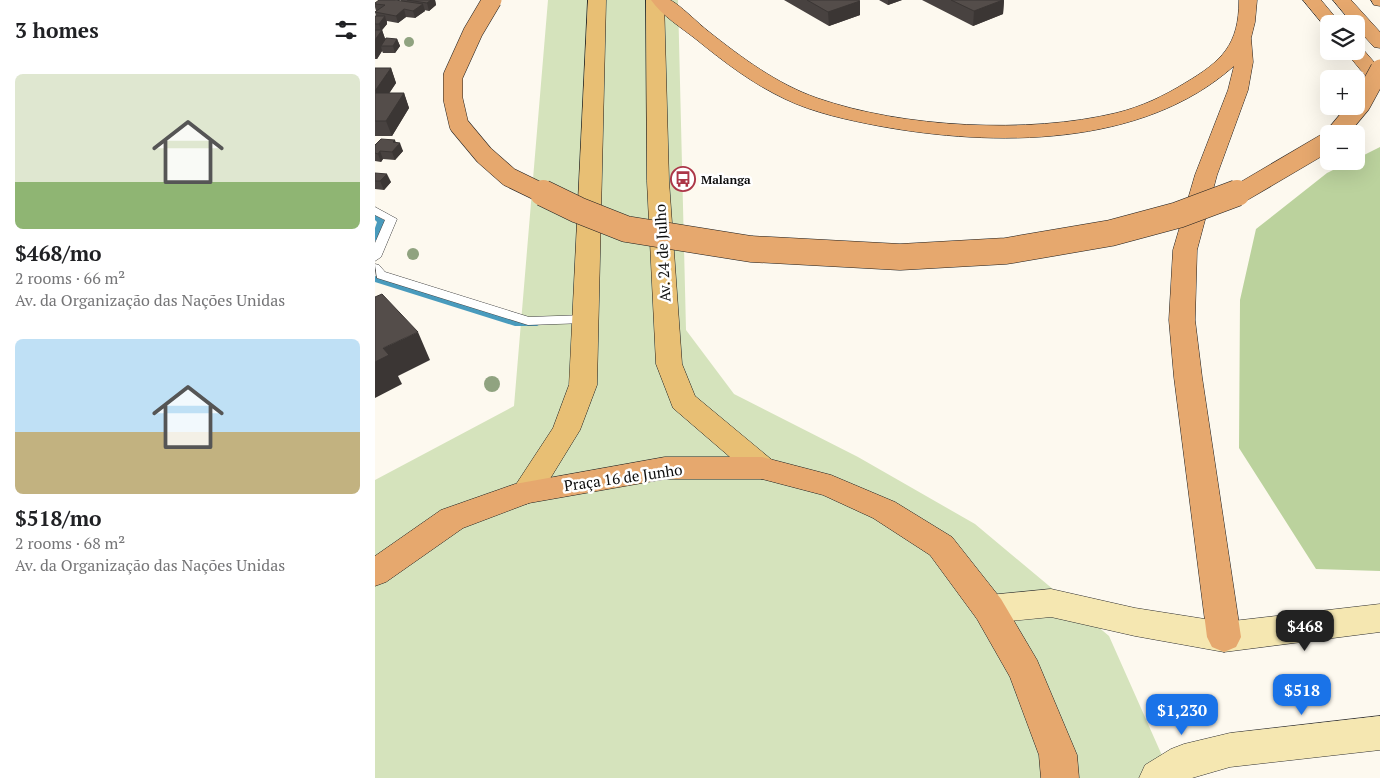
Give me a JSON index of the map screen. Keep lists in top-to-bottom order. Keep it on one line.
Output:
{"streets":{"highway":["Praça 16 de Junho"],"main road":["Av. 24 de Julho"]},"crossings":[["Av. 24 de Julho","Praça 16 de Junho"]],"places":{"bus stop":["Malanga"]},"page":{"heading":"3 homes","map_buttons":["+","−"],"list":[{"name":"$468/mo","note":"2 rooms · 66 m² · Av. da Organização das Nações Unidas"},{"name":"$518/mo","note":"2 rooms · 68 m² · Av. da Organização das Nações Unidas"}],"price":["$468","$518","$1,230"]}}
